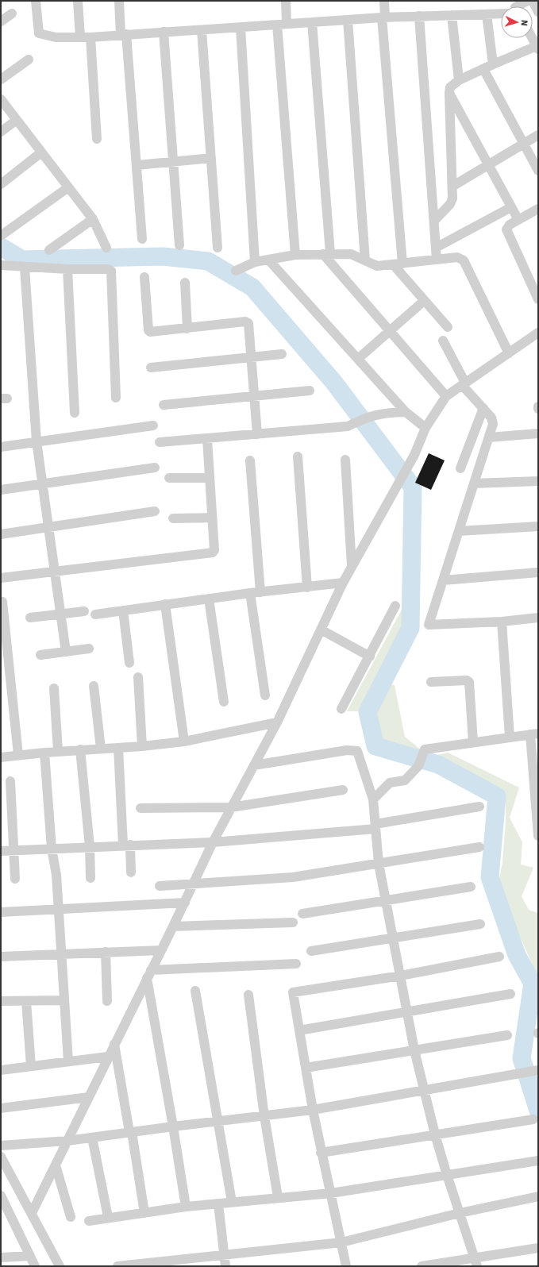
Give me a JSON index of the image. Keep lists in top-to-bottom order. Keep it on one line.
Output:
{"north":"right"}
